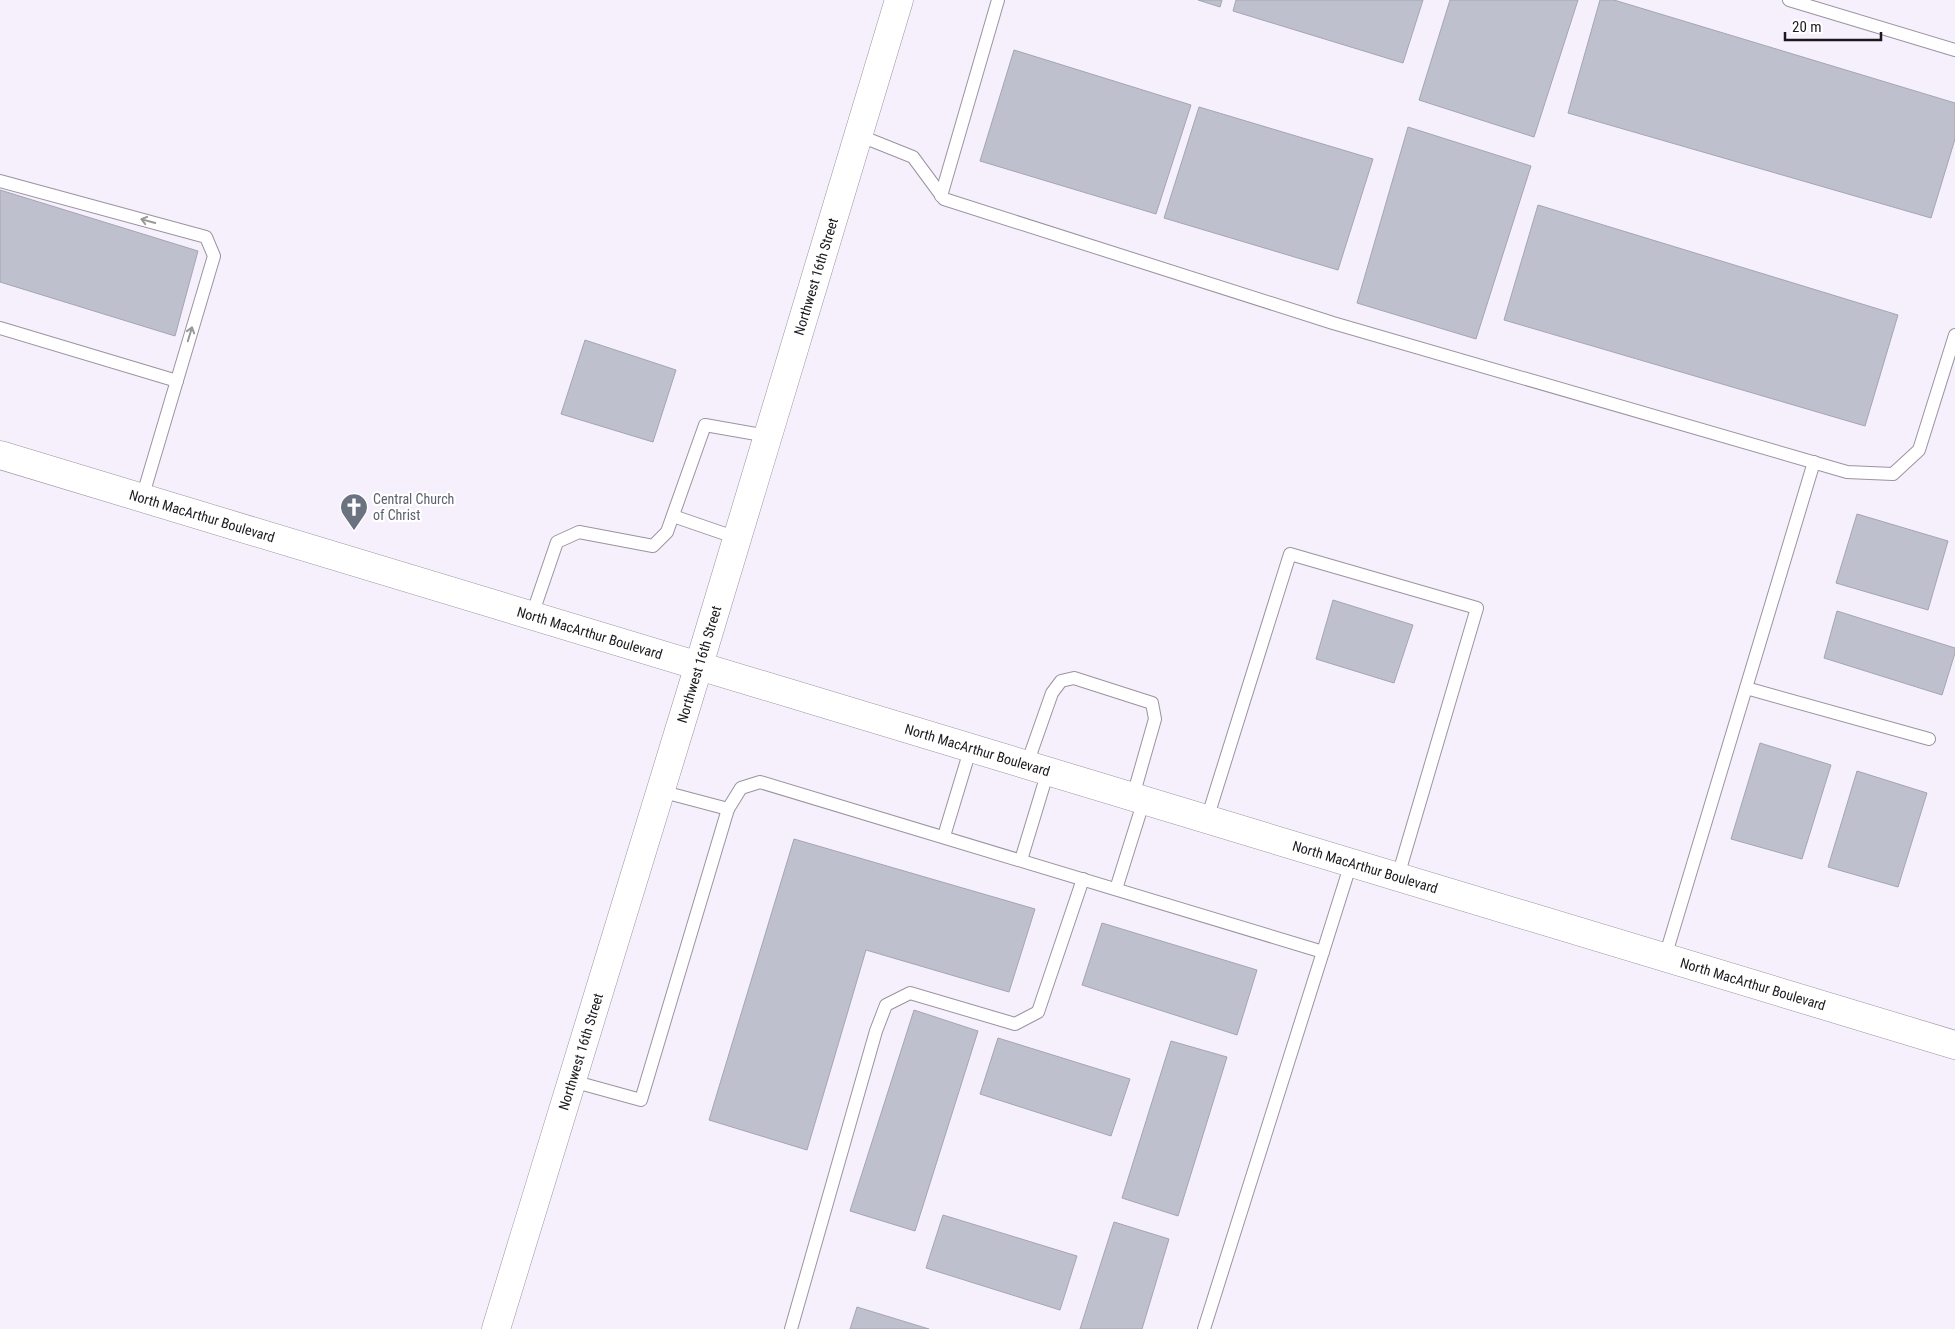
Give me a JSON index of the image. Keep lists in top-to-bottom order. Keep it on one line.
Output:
{"streets":{"main road":["Northwest 16th Street","North MacArthur Boulevard"]},"crossings":[["Northwest 16th Street","North MacArthur Boulevard"]],"places":{"church":["Central Church of Christ"]},"scale_bar":"20 m"}
